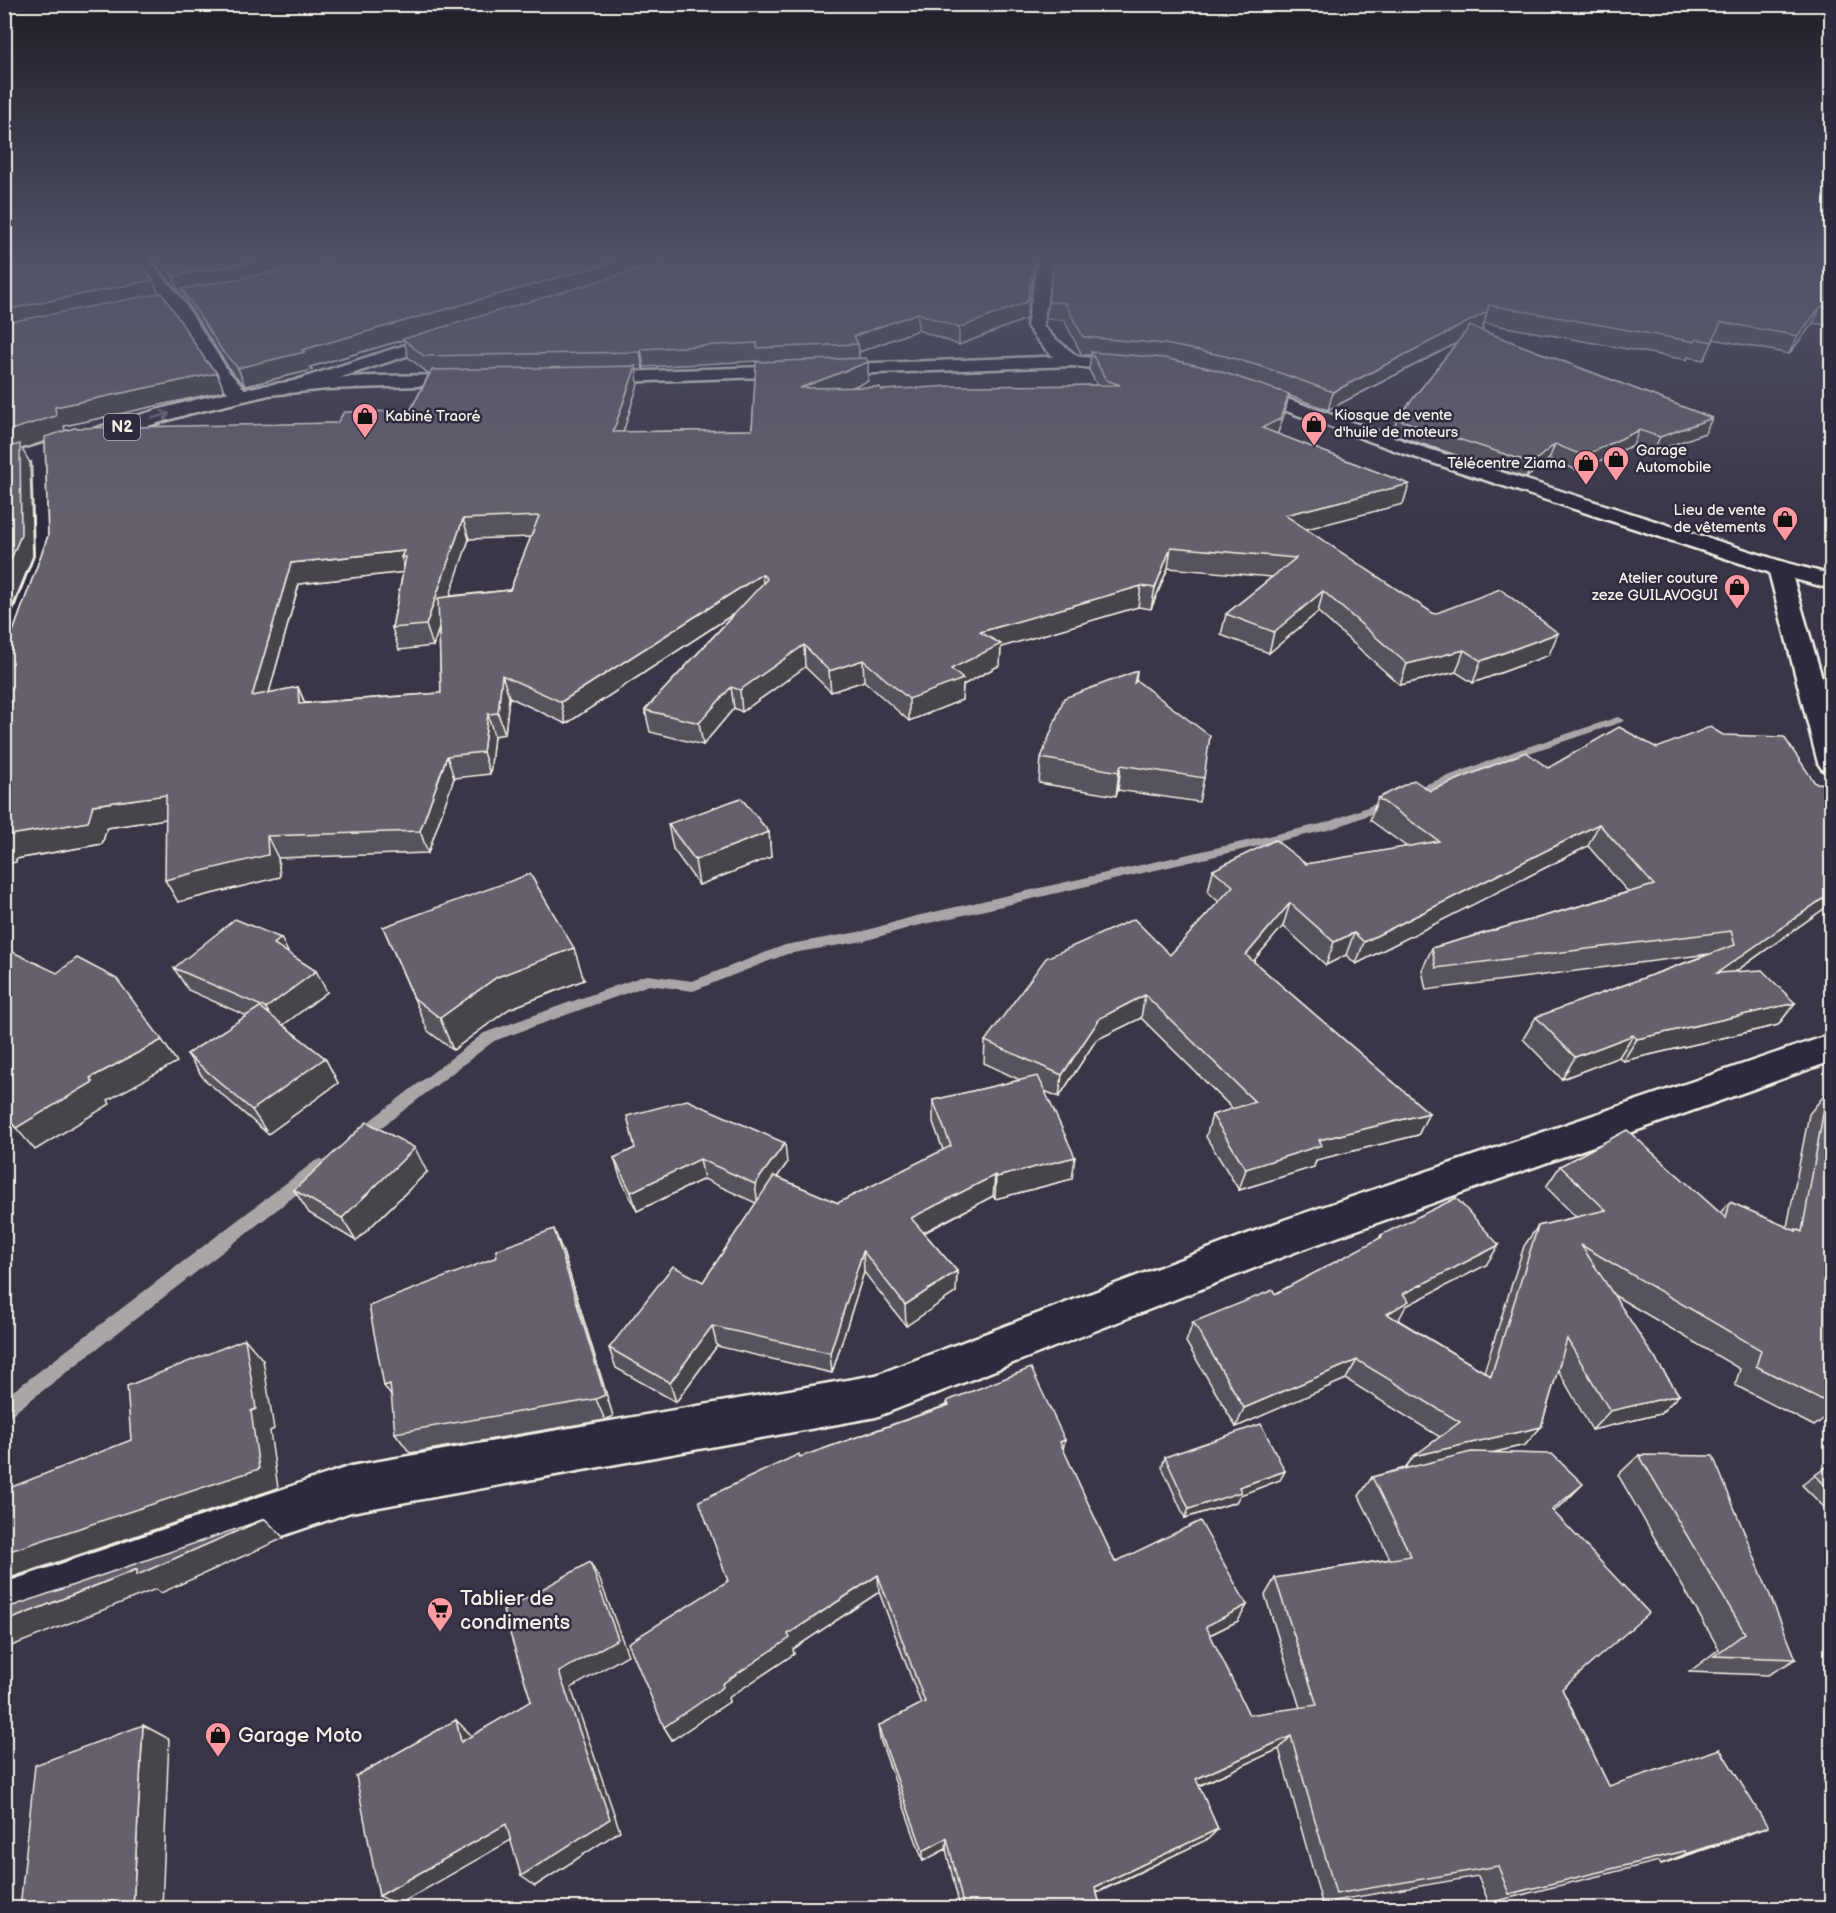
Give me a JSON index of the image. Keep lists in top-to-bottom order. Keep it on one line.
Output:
{"streets":{"main road":["N2"]},"places":{"shop":["Kabiné Traoré","Kiosque de vente d'huile de moteurs","Garage Automobile","Télécentre Ziama","Lieu de vente de vêtements","Atelier couture zeze GUILAVOGUI","Garage Moto"],"supermarket":["Tablier de condiments"]}}
